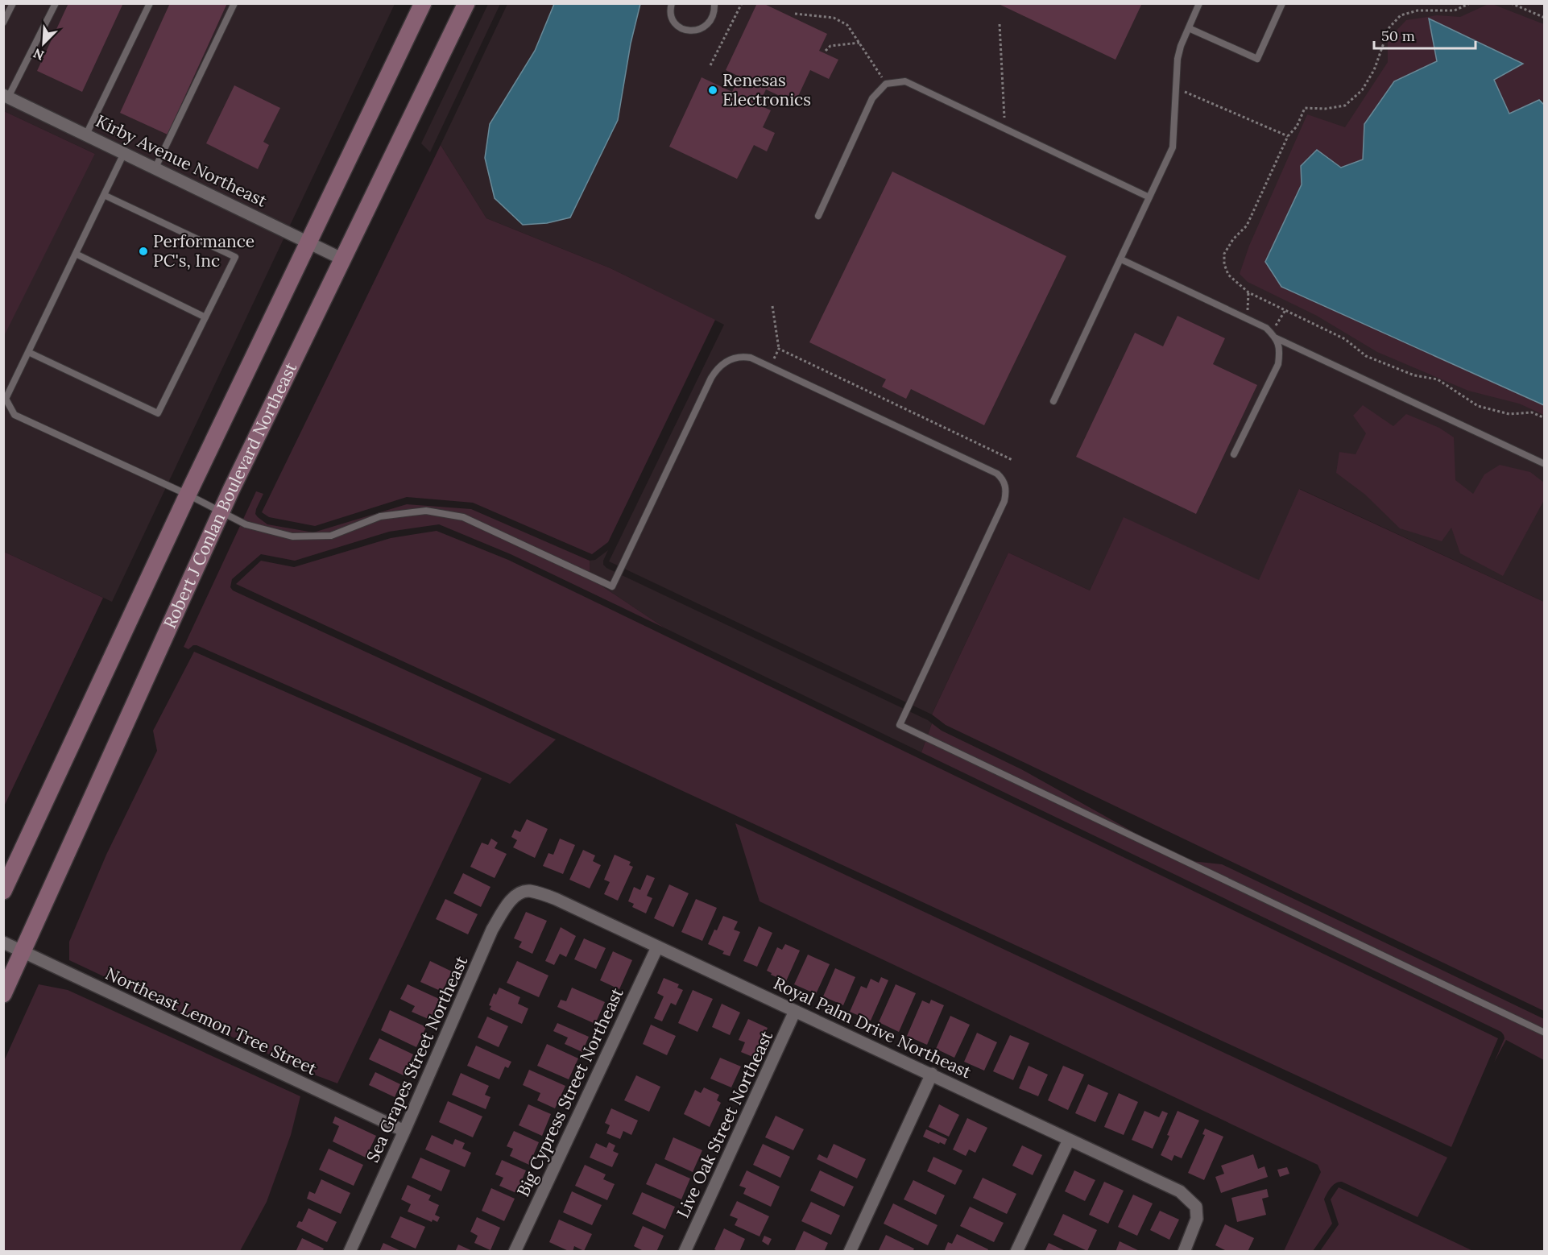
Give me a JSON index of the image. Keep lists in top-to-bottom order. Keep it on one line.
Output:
{"streets":{"main road":["Robert J Conlan Boulevard Northeast"],"street":["Kirby Avenue Northeast","Northeast Lemon Tree Street","Royal Palm Drive Northeast","Sea Grapes Street Northeast","Big Cypress Street Northeast","Live Oak Street Northeast"]},"crossings":[["Kirby Avenue Northeast","Robert J Conlan Boulevard Northeast"],["Robert J Conlan Boulevard Northeast","Northeast Lemon Tree Street"],["Northeast Lemon Tree Street","Sea Grapes Street Northeast"],["Royal Palm Drive Northeast","Sea Grapes Street Northeast"],["Royal Palm Drive Northeast","Big Cypress Street Northeast"],["Royal Palm Drive Northeast","Live Oak Street Northeast"]],"places":["Renesas Electronics","Performance PC's, Inc"],"scale_bar":"50 m","north":"bottom left"}
